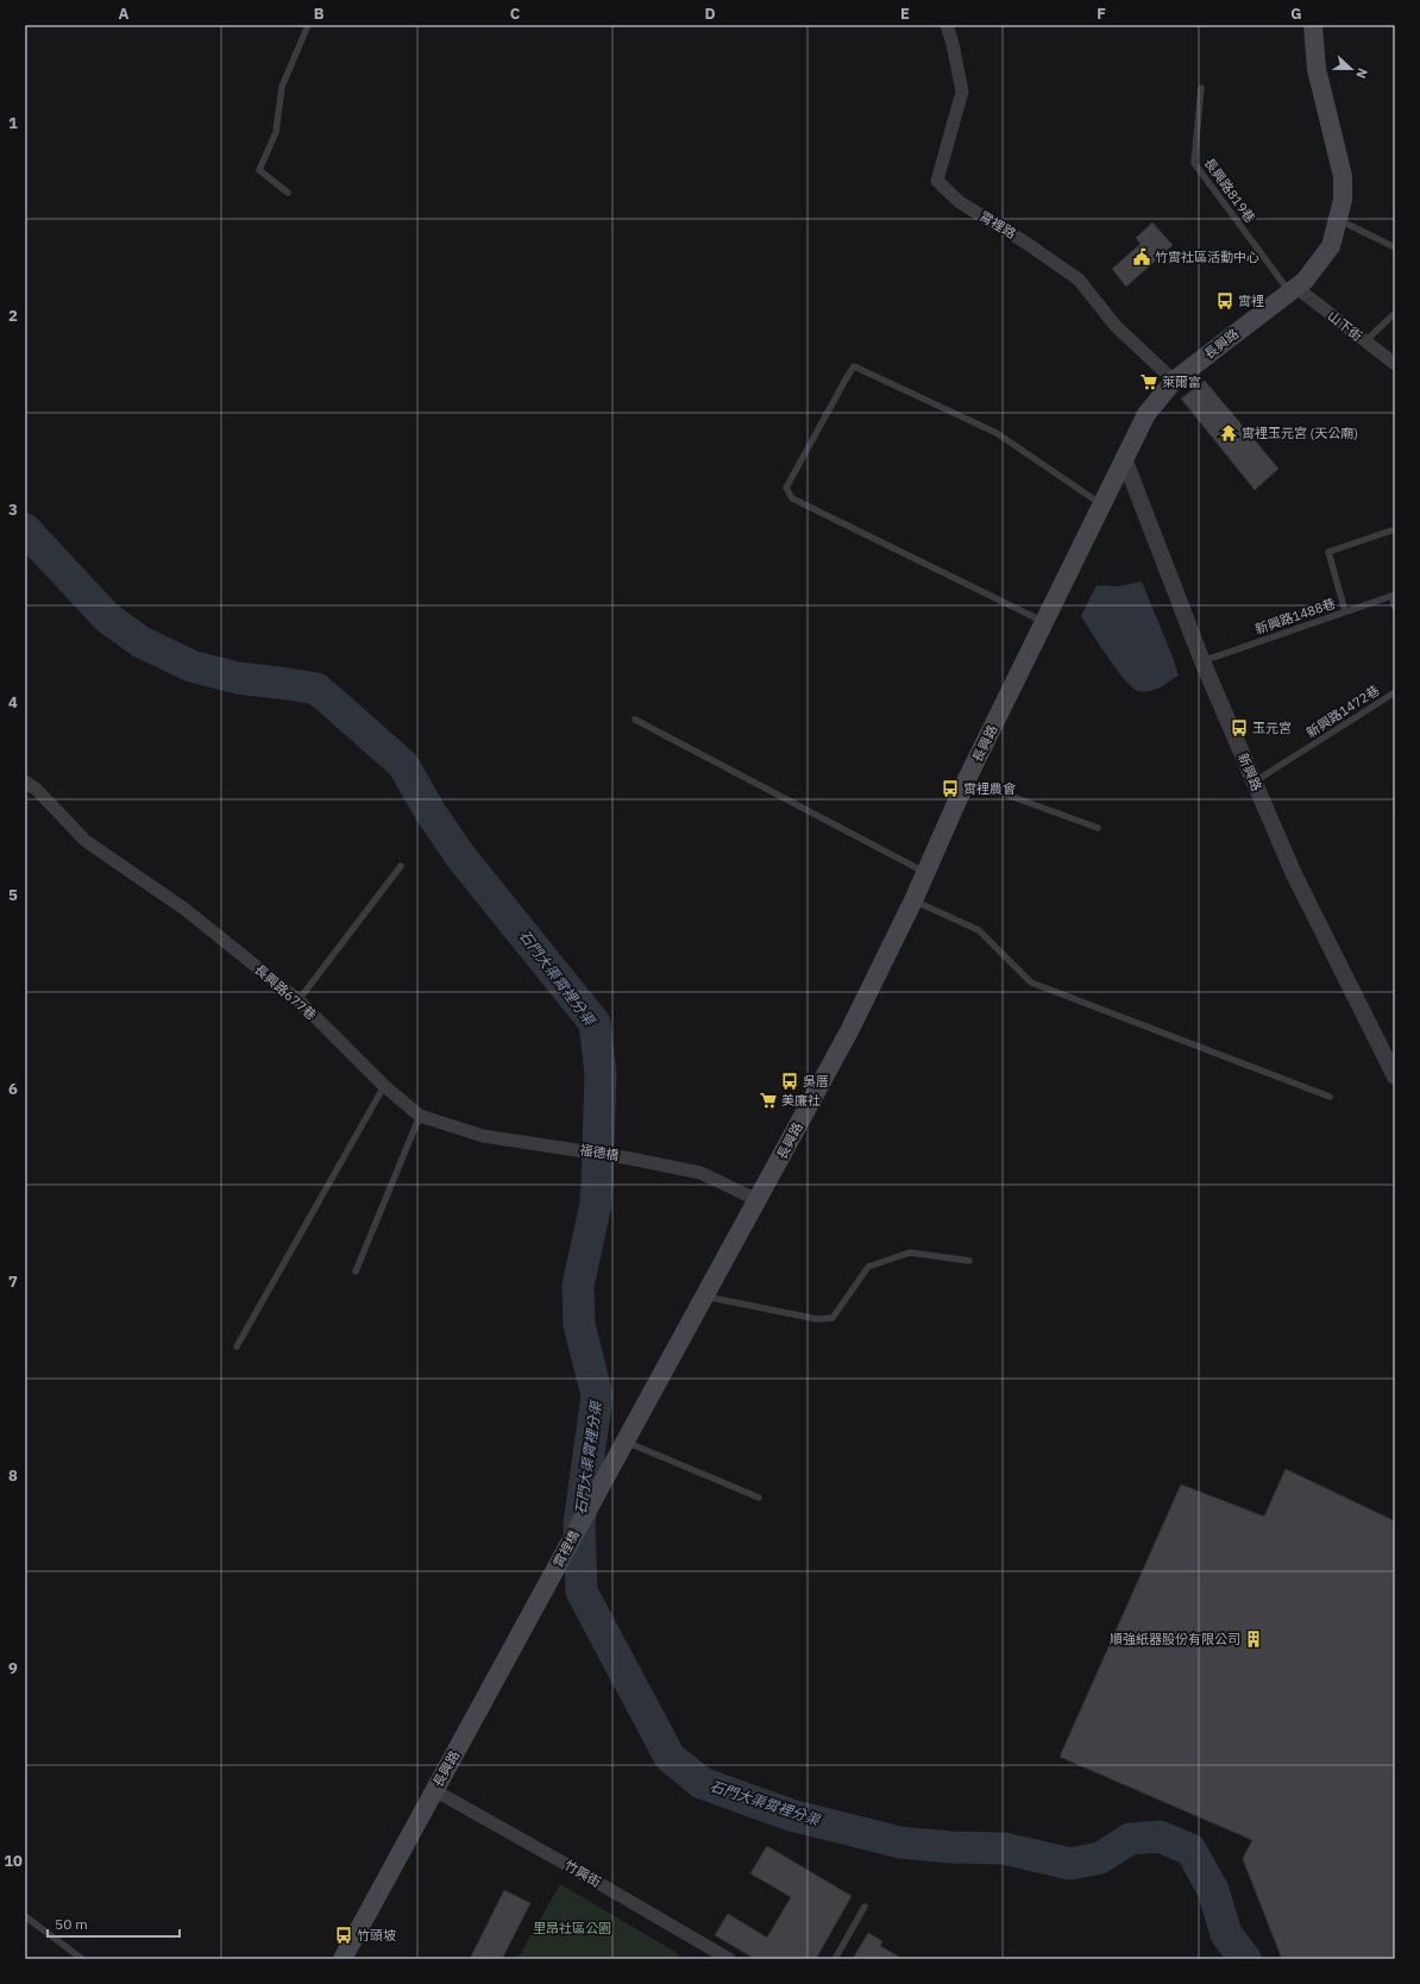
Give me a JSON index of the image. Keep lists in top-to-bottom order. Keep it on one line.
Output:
{"streets":{"main road":["長興路","霄裡橋"],"street":["霄裡路","山下街","新興路","長興路677巷","福德橋","竹興街"],"lane":["長興路819巷","新興路1488巷","新興路1472巷"]},"crossings":[["長興路819巷","山下街"],["長興路819巷","長興路"],["霄裡路","長興路"],["山下街","長興路"],["長興路","新興路"],["長興路","福德橋"],["長興路","霄裡橋"],["長興路","竹興街"],["新興路1488巷","新興路"],["新興路1472巷","新興路"],["長興路677巷","福德橋"]],"water":["石門大渠霄裡分渠"],"parks":["里昂社區公園"],"places":{"public building":["竹霄社區活動中心"],"bus stop":["霄裡","玉元宮","霄裡農會","吳厝","竹頭坡"],"supermarket":["萊爾富","美廉社"],"temple":["霄裡玉元宮 (天公廟)"],"building":["順強紙器股份有限公司"]},"scale_bar":"50 m","north":"right","grid":{"columns":["A","B","C","D","E","F","G"],"rows":["1","2","3","4","5","6","7","8","9","10"]}}
